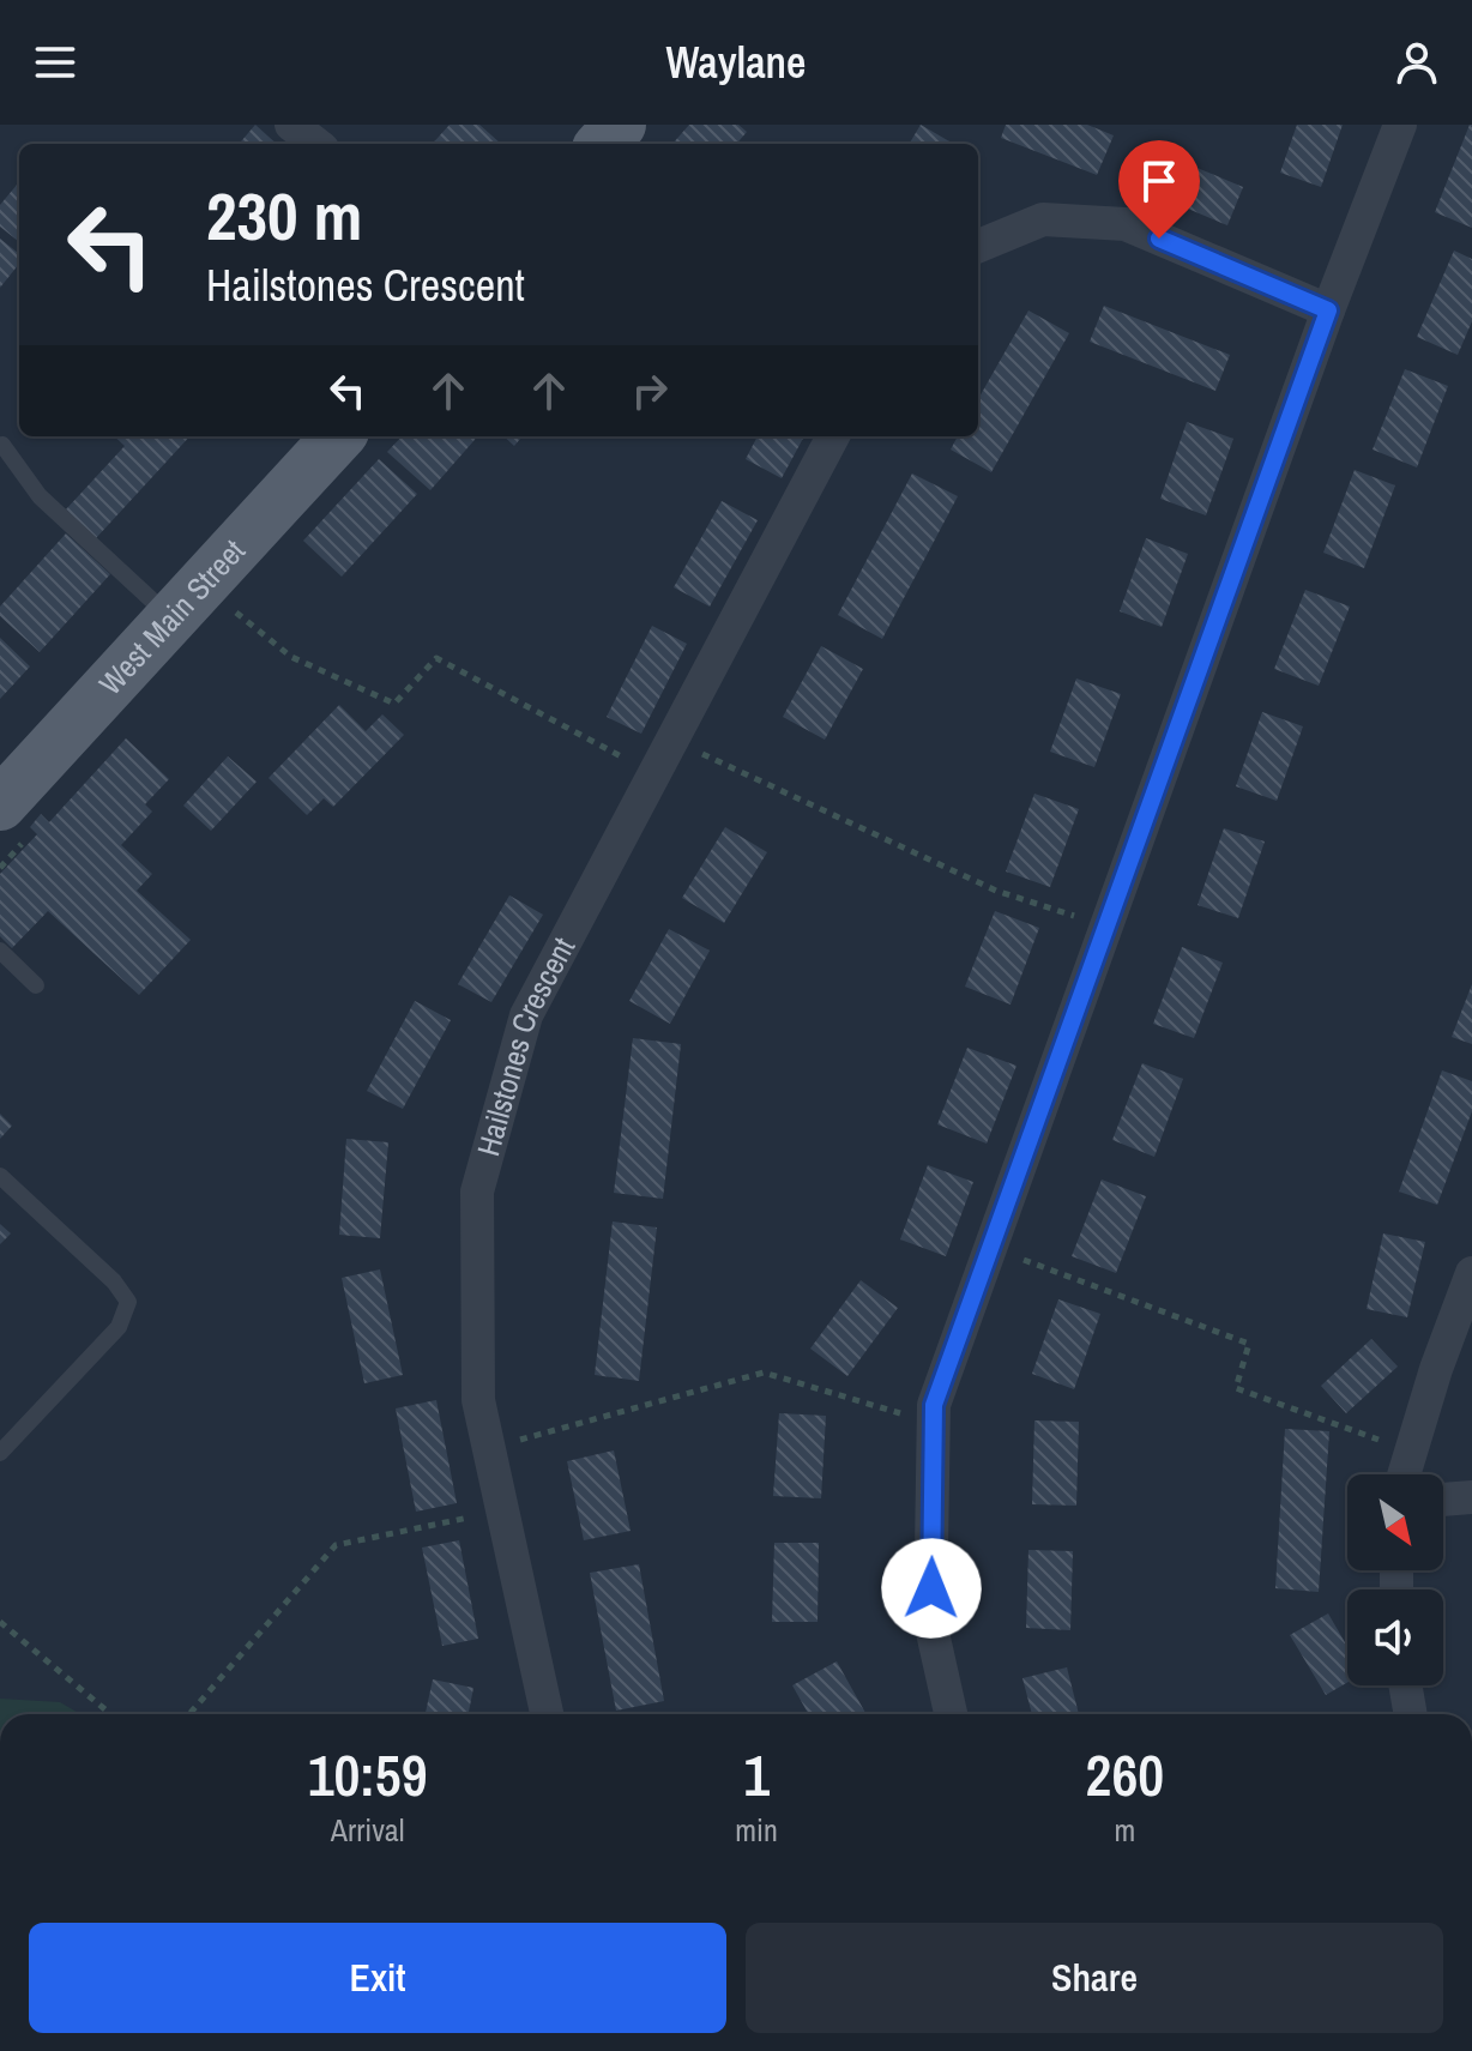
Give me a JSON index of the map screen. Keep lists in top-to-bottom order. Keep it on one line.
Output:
{"streets":{"main road":["West Main Street"],"street":["Hailstones Crescent"]},"north":"bottom right","page":{"header":"Waylane","turn":["230 m","Hailstones Crescent"],"eta":["10:59","Arrival","1","min","260","m"],"buttons":["Exit","Share"]}}
